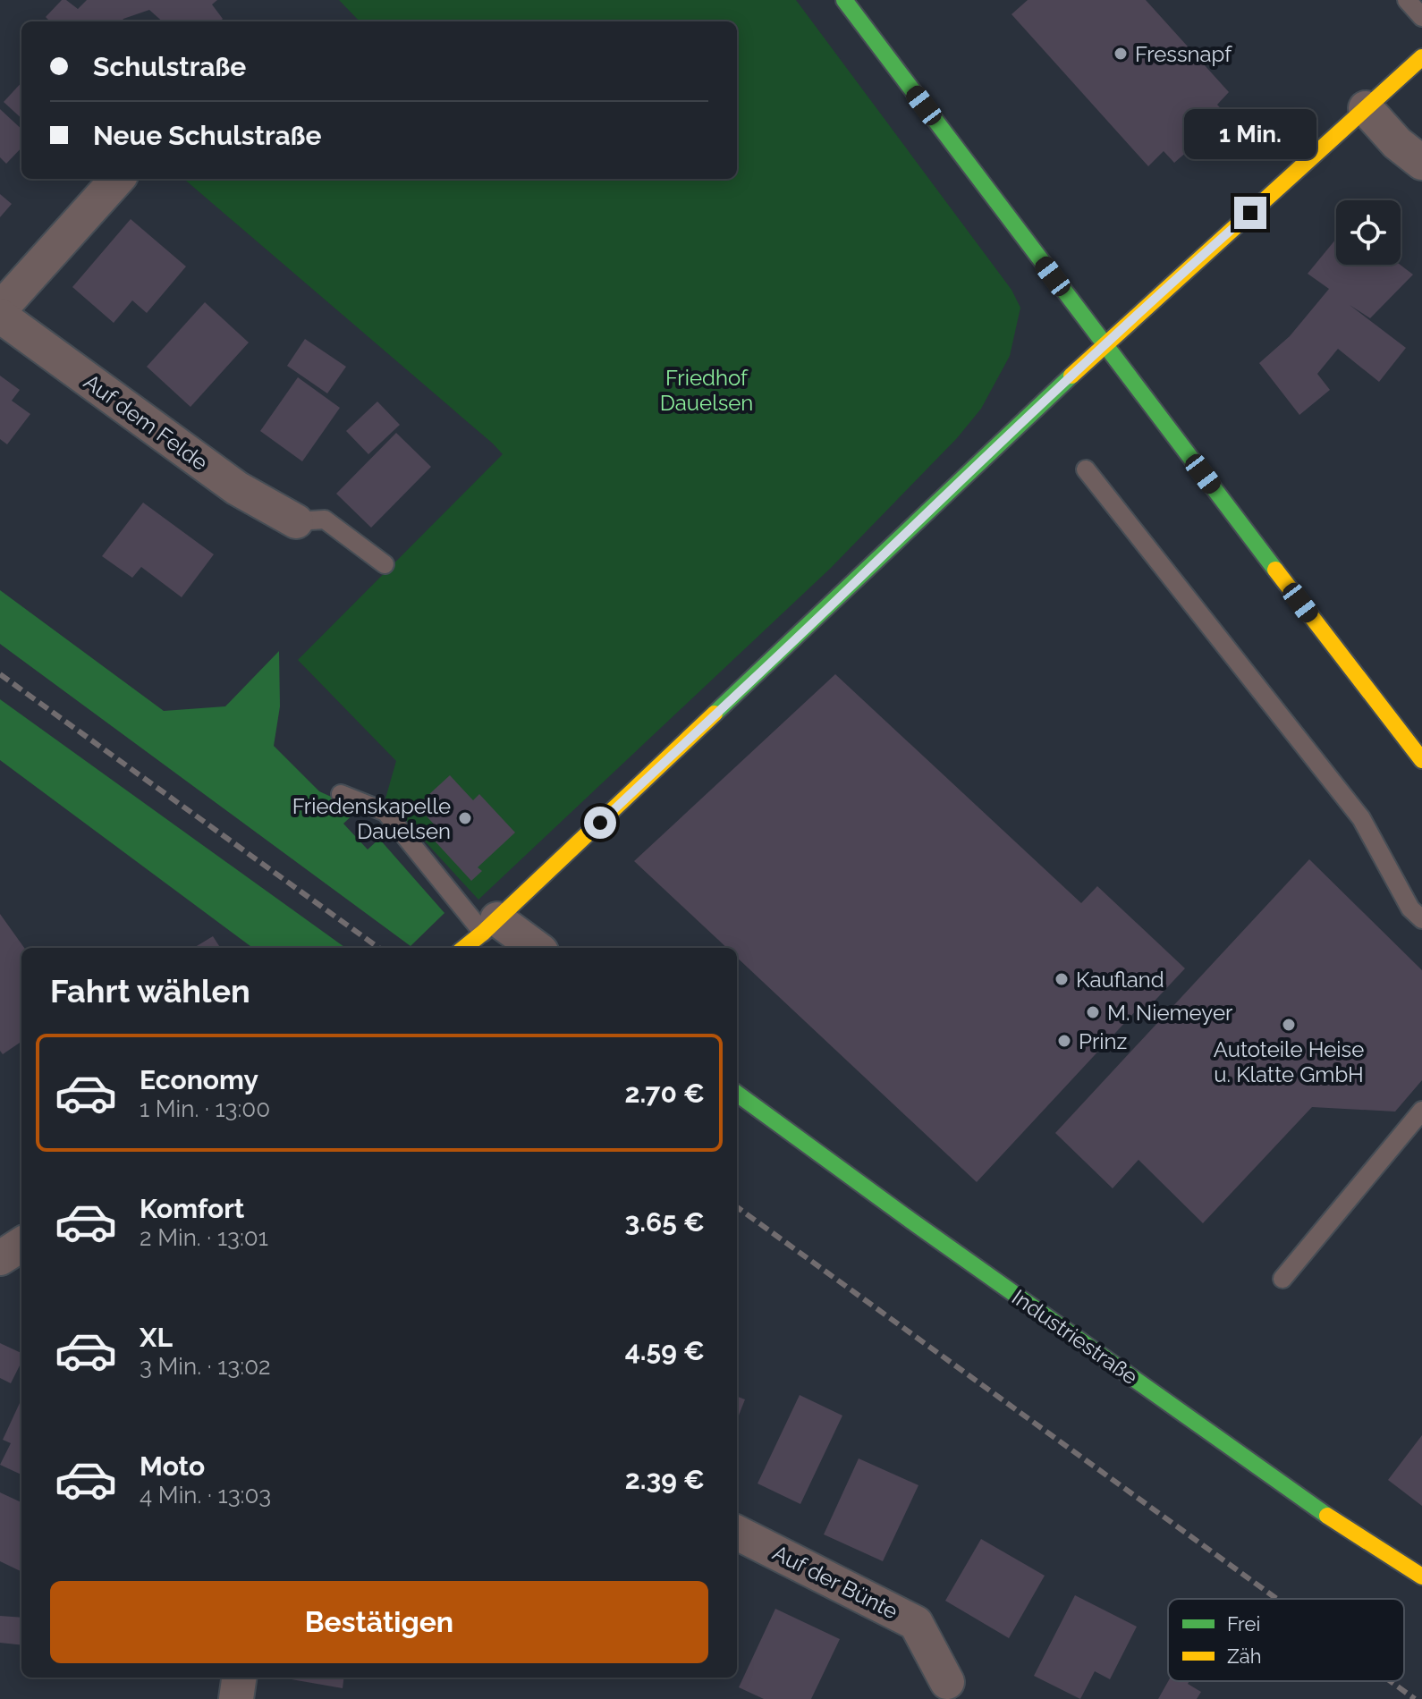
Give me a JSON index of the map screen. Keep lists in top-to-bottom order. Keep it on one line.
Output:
{"streets":{"street":["Auf dem Felde","Industriestraße","Auf der Bünte"]},"parks":["Friedhof Dauelsen"],"places":["Fressnapf","Friedenskapelle Dauelsen","Kaufland","M. Niemeyer","Autoteile Heise u. Klatte GmbH","Prinz"],"legend":["Frei","Zäh"],"page":{"banner":["Schulstraße","Neue Schulstraße"],"bubble":"1 Min.","heading":"Fahrt wählen","list":[{"name":"Economy","note":"1 Min. · 13:00","value":"2.70 €"},{"name":"Komfort","note":"2 Min. · 13:01","value":"3.65 €"},{"name":"XL","note":"3 Min. · 13:02","value":"4.59 €"},{"name":"Moto","note":"4 Min. · 13:03","value":"2.39 €"}],"buttons":"Bestätigen"}}
